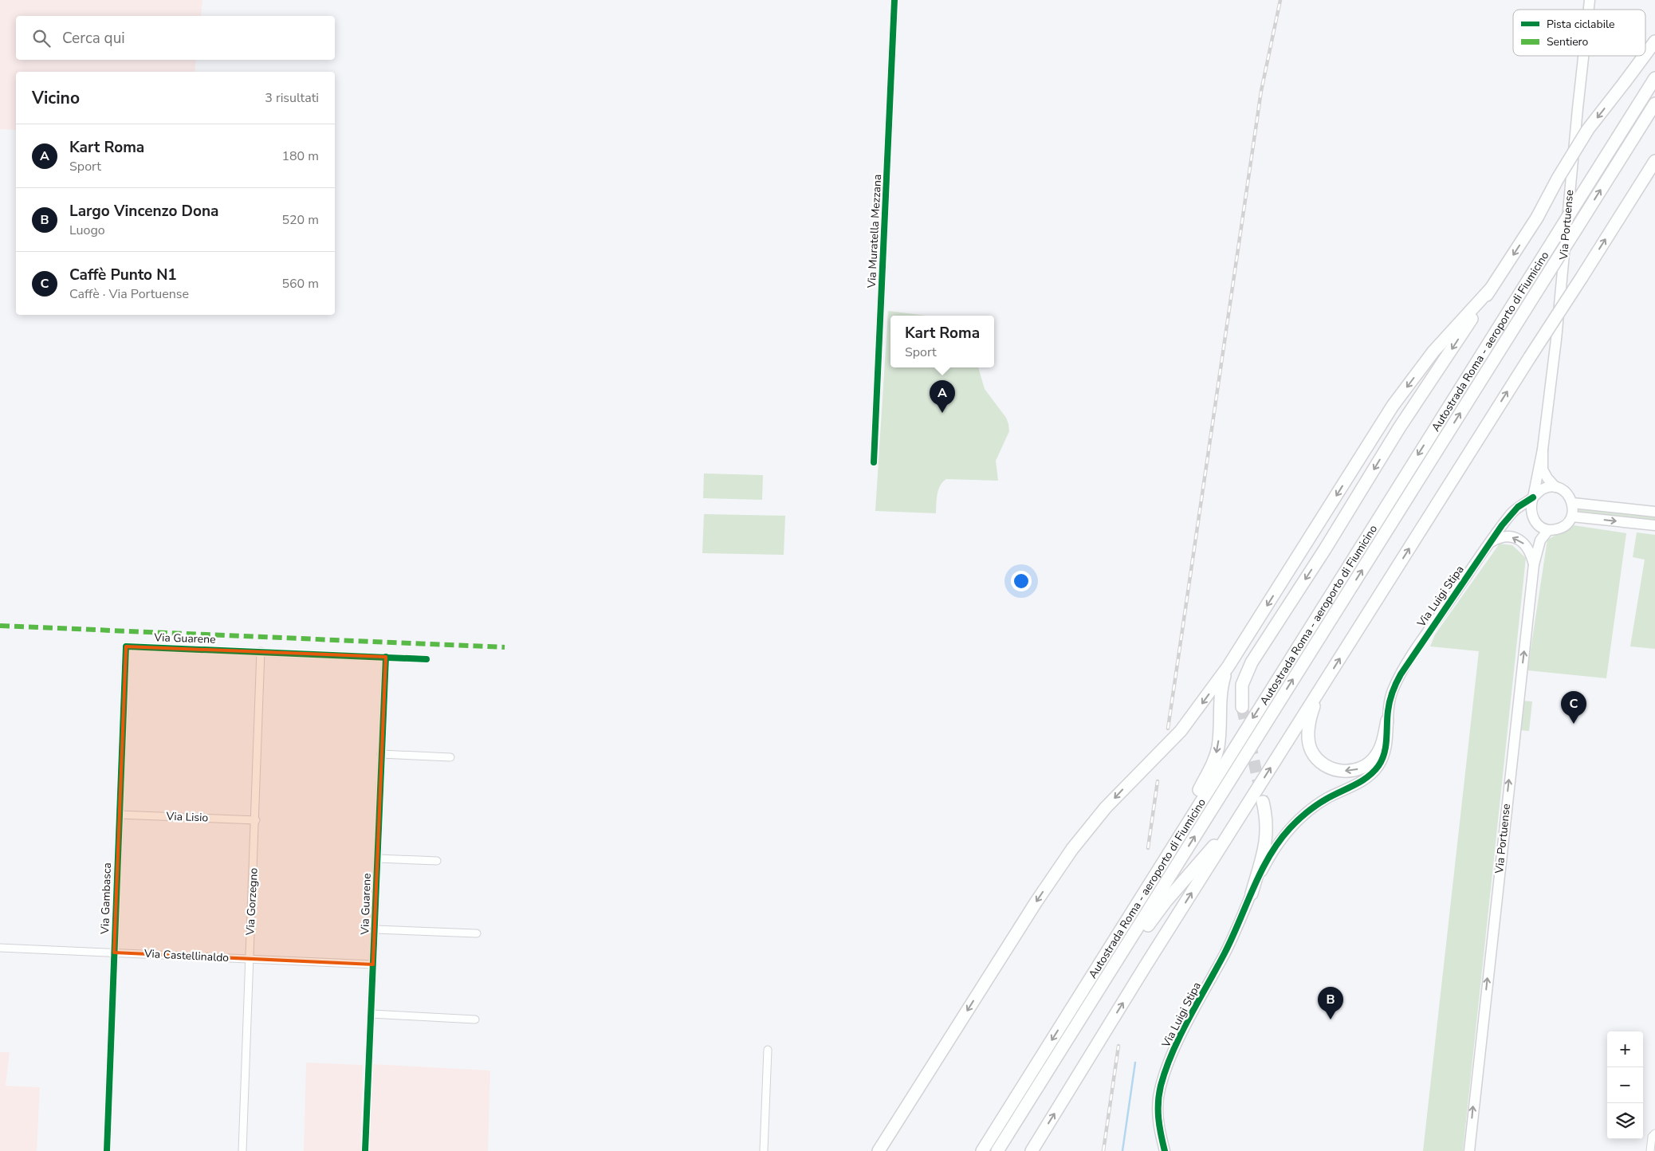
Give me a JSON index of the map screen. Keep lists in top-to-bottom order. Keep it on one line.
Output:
{"streets":{"highway":["Autostrada Roma - aeroporto di Fiumicino"],"street":["Via Portuense","Via Muratella Mezzana","Via Luigi Stipa","Via Guarene","Via Lisio","Via Gambasca","Via Gorzegno","Via Castellinaldo"]},"crossings":[["Via Portuense","Via Luigi Stipa"],["Via Guarene","Via Gambasca"],["Via Guarene","Via Gorzegno"],["Via Guarene","Via Castellinaldo"],["Via Lisio","Via Gambasca"],["Via Lisio","Via Gorzegno"],["Via Gambasca","Via Castellinaldo"],["Via Gorzegno","Via Castellinaldo"]],"one_way":["Via Portuense"],"legend":["Pista ciclabile","Sentiero"],"page":{"search":"Cerca qui","heading":["Vicino","3 risultati"],"list":[{"mark":"A","name":"Kart Roma","note":"Sport","value":"180 m"},{"mark":"B","name":"Largo Vincenzo Dona","note":"Luogo","value":"520 m"},{"mark":"C","name":"Caffè Punto N1","note":"Caffè · Via Portuense","value":"560 m"}],"popup":["Kart Roma","Sport"],"pins":["A","C","B"],"map_buttons":["+","−"]}}
